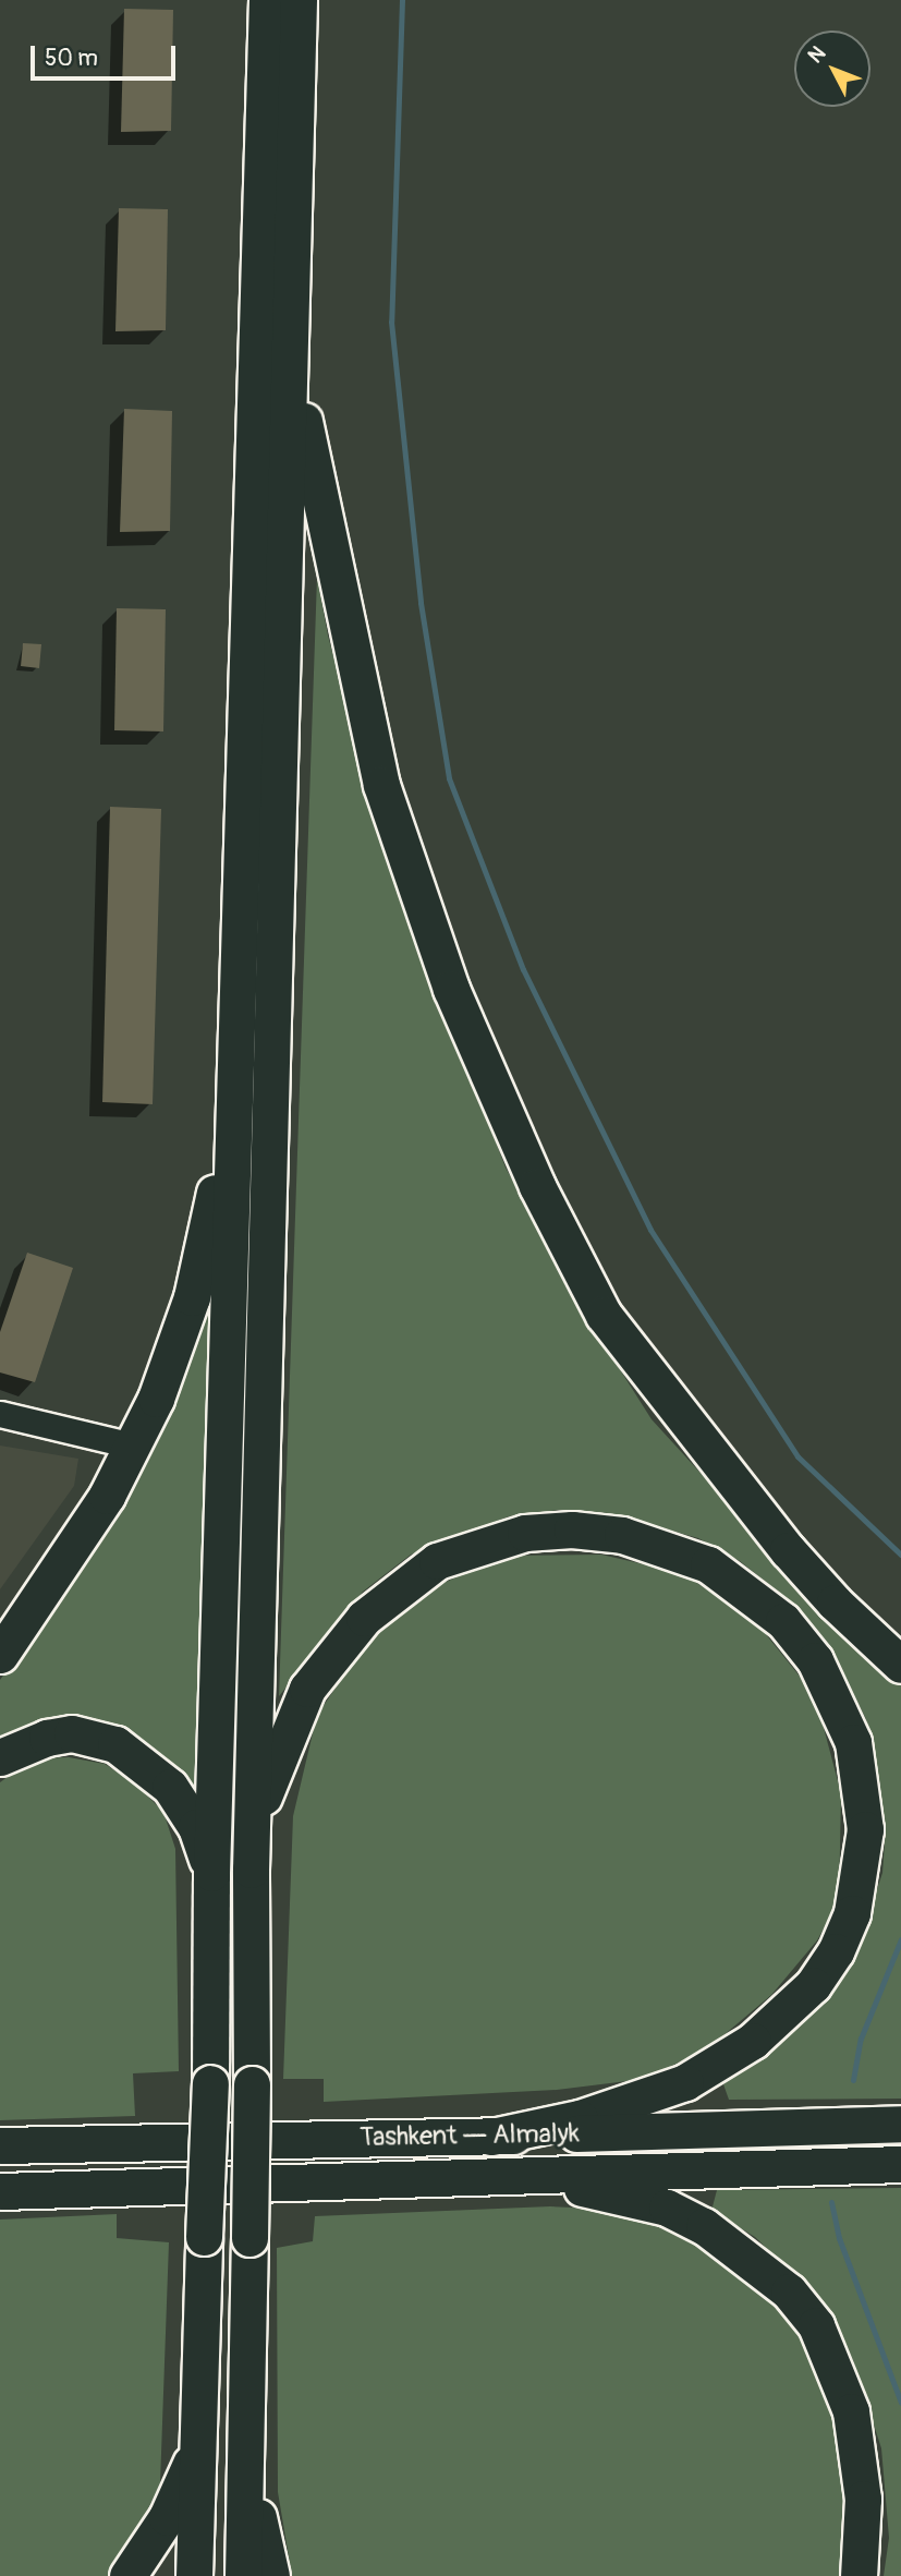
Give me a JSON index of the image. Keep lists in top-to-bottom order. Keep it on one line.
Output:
{"streets":{"highway":["Tashkent — Almalyk"]},"scale_bar":"50 m","north":"top left"}
